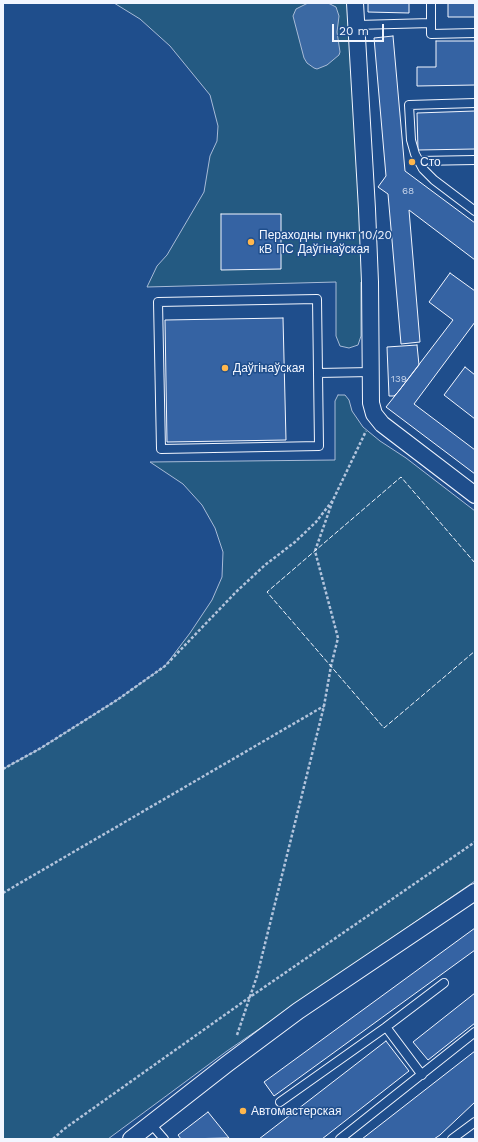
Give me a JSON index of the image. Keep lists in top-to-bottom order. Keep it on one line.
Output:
{"places":["Сто","Пераходны пункт 10/20 кВ ПС Даўгінаўская","Даўгінаўская","Автомастерская"],"house_numbers":["68","139"],"scale_bar":"20 m"}
